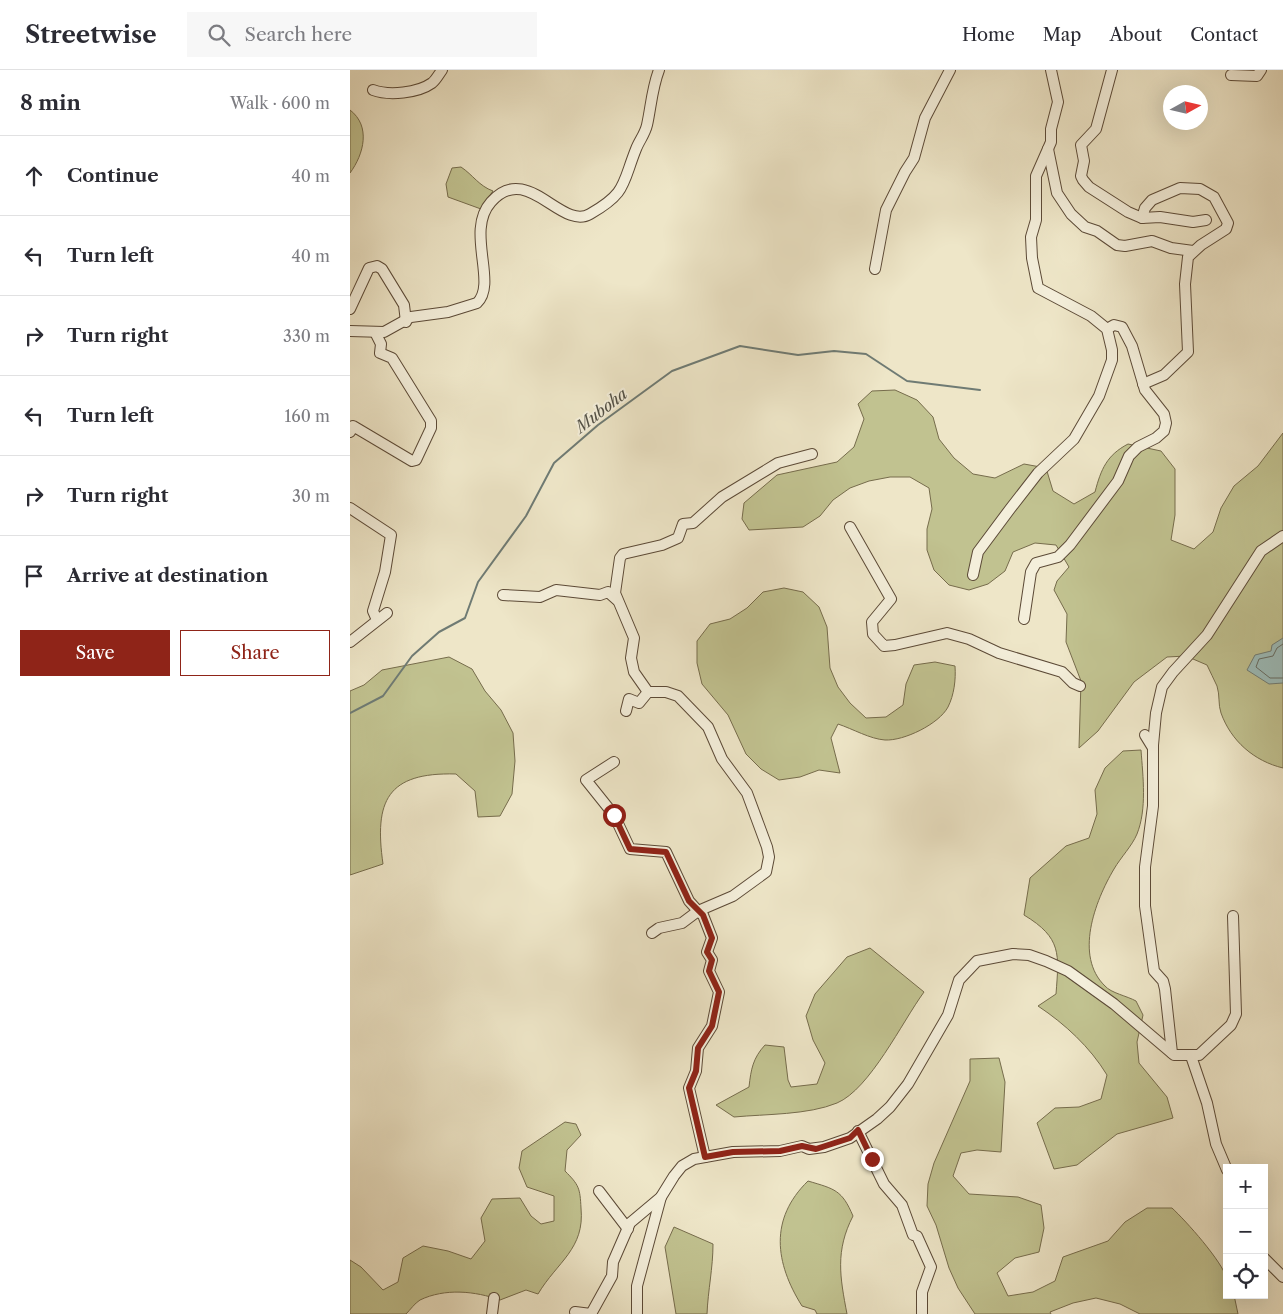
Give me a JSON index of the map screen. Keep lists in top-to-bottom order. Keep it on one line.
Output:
{"water":["Muboha"],"north":"right","page":{"header":"Streetwise","search":"Search here","nav":["Home","Map","About","Contact"],"heading":["8 min","Walk · 600 m"],"list":[["Continue","40 m"],["Turn left","40 m"],["Turn right","330 m"],["Turn left","160 m"],["Turn right","30 m"],"Arrive at destination"],"buttons":["Save","Share"],"map_buttons":["+","−"]}}
